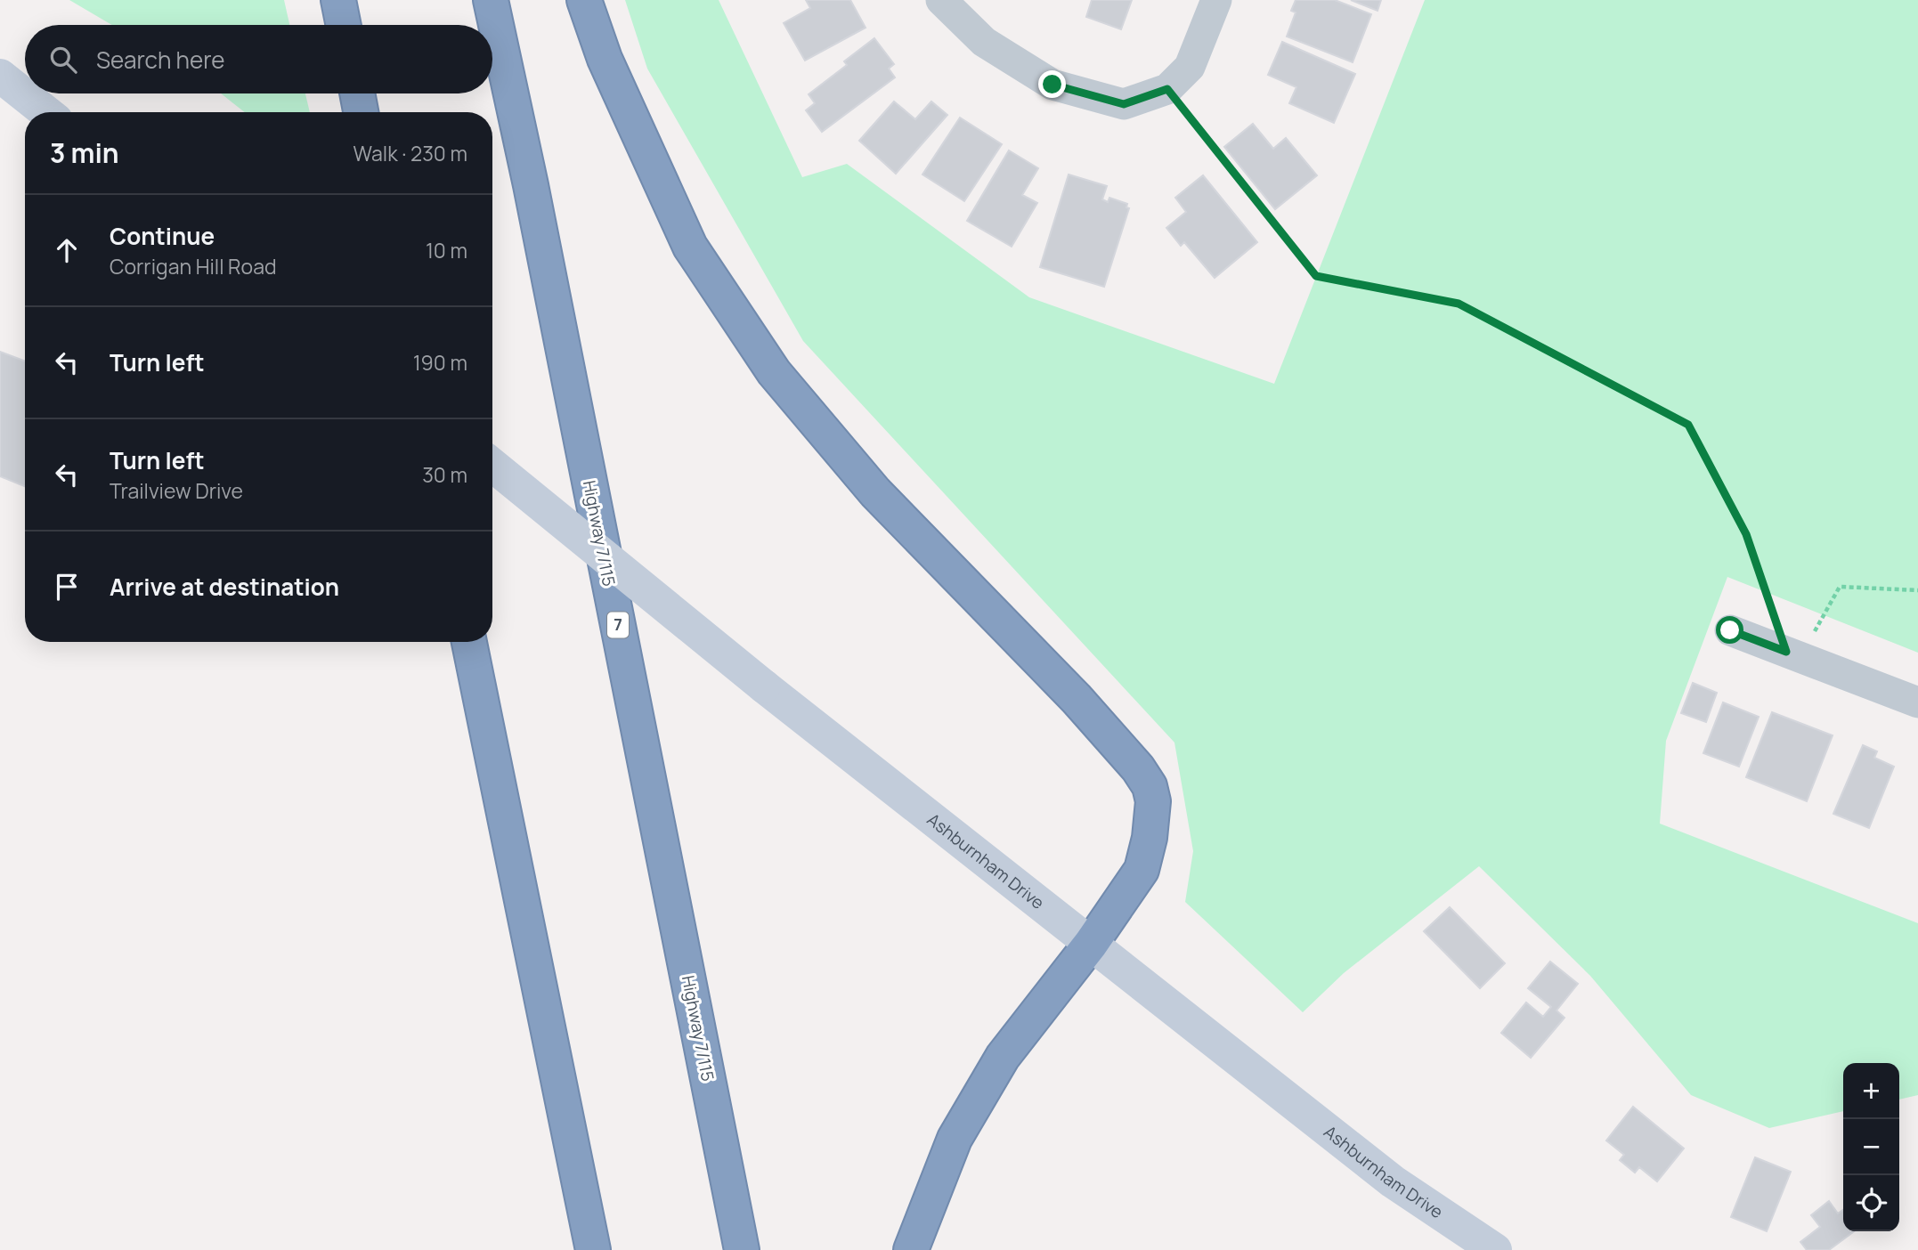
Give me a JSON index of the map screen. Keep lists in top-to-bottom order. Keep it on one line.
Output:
{"streets":{"highway":["Highway 7/115","7"],"main road":["Ashburnham Drive"]},"page":{"search":"Search here","heading":["3 min","Walk · 230 m"],"list":[["Continue","Corrigan Hill Road","10 m"],["Turn left","190 m"],["Turn left","Trailview Drive","30 m"],"Arrive at destination"],"map_buttons":["+","−"]}}
